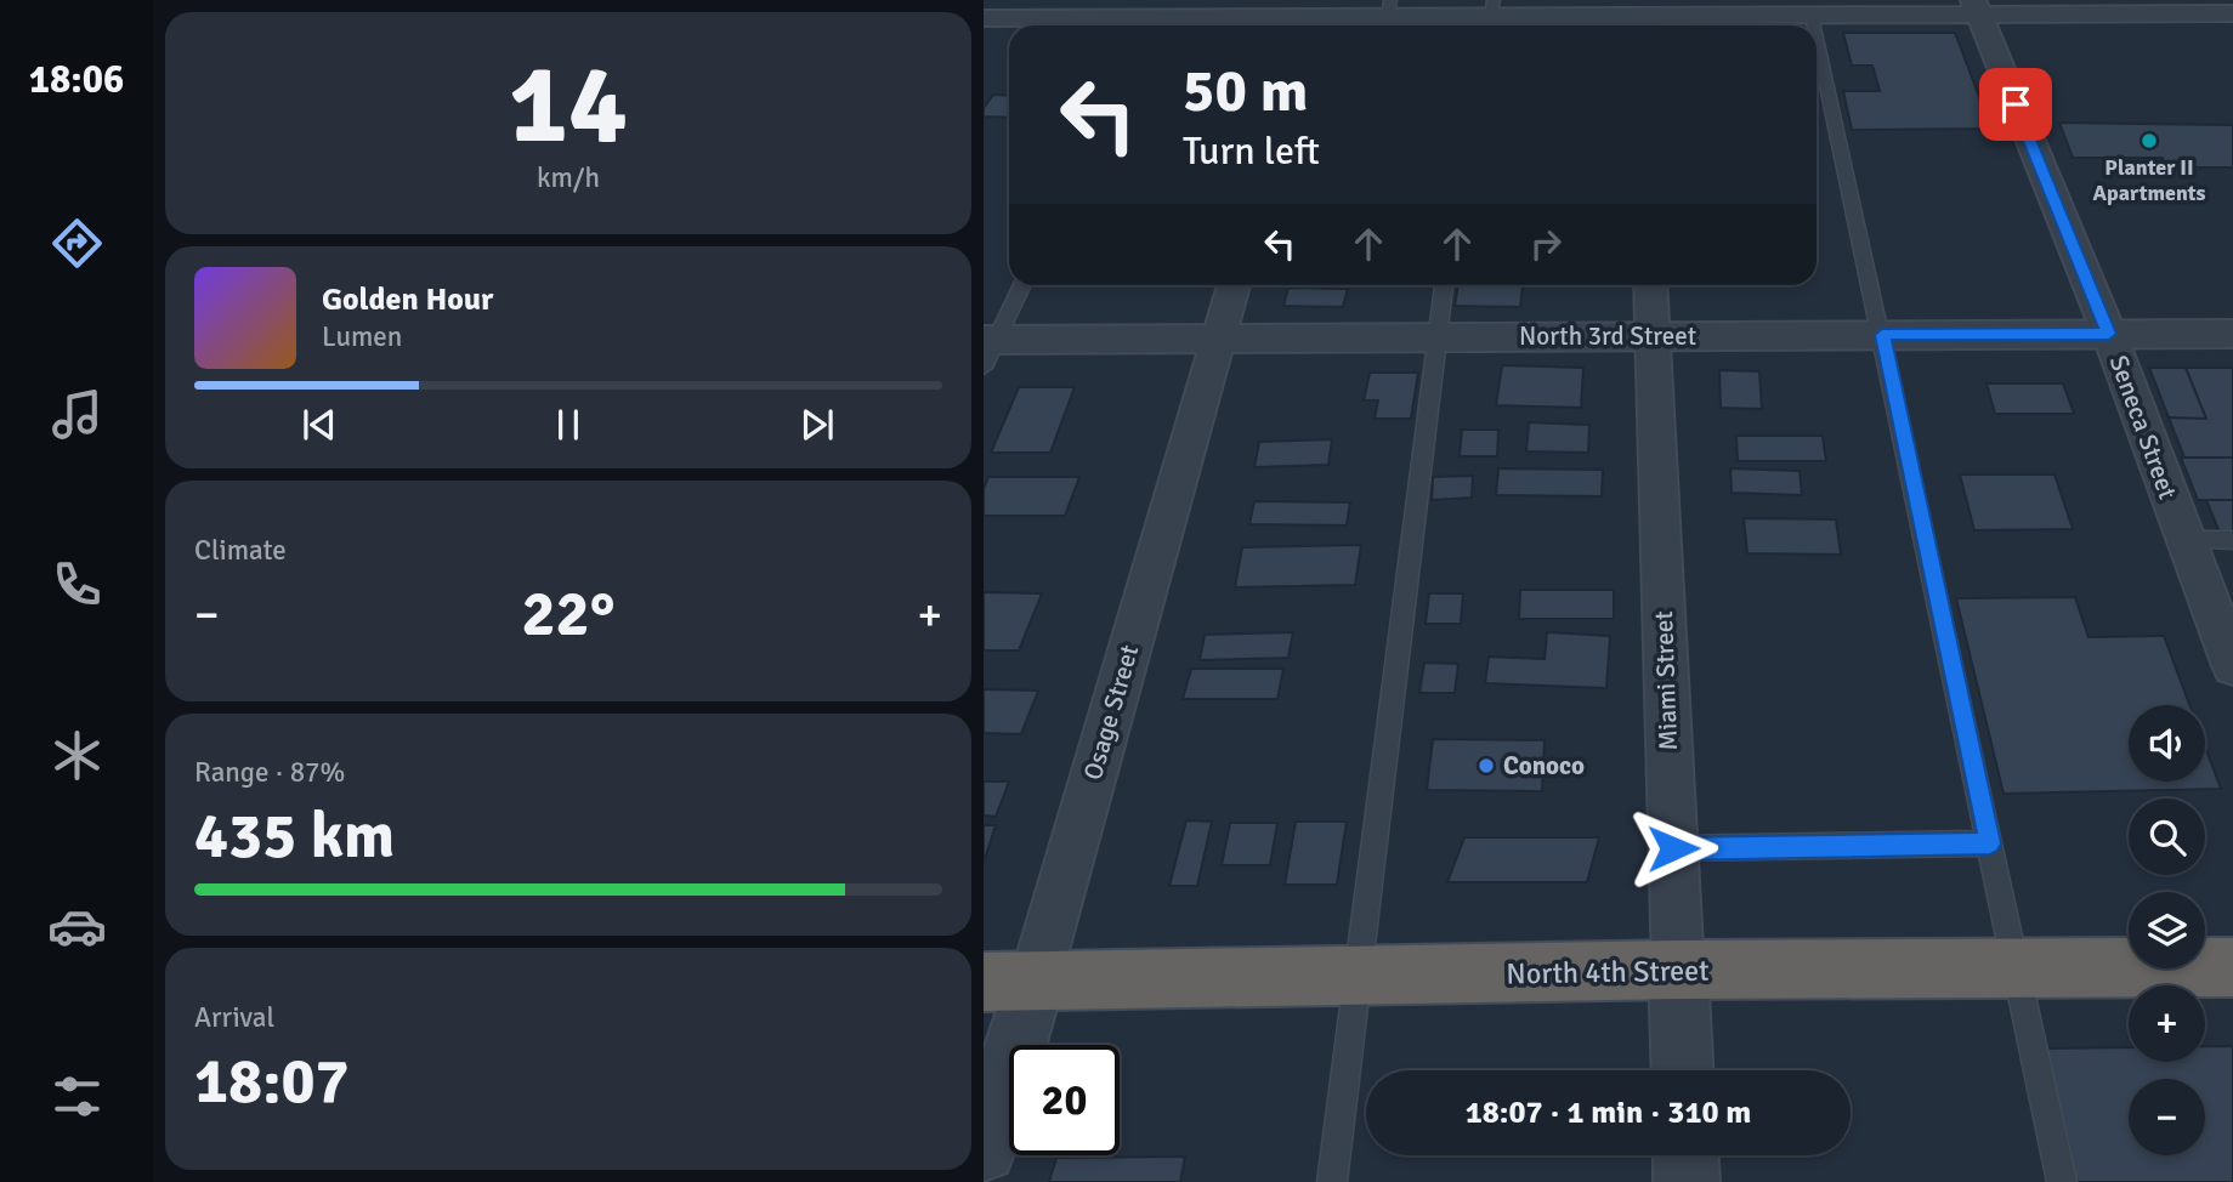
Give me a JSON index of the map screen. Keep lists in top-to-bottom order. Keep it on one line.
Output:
{"streets":{"highway":["North 4th Street"],"street":["North 3rd Street","Seneca Street","Miami Street","Osage Street"]},"crossings":[["North 3rd Street","Seneca Street"],["North 3rd Street","Miami Street"],["North 3rd Street","Osage Street"],["Miami Street","North 4th Street"],["Osage Street","North 4th Street"]],"places":["Planter II Apartments","Conoco"],"page":{"tabs":"18:06","tile":[["14","km/h"],"Climate",["Range · 87%","435 km"],["Arrival","18:07"]],"turn":["50 m","Turn left"],"song":["Golden Hour","Lumen"],"heat":["−","22°","+"],"map_buttons":["+","−"],"limit":"20","trip":"18:07 · 1 min · 310 m"}}
